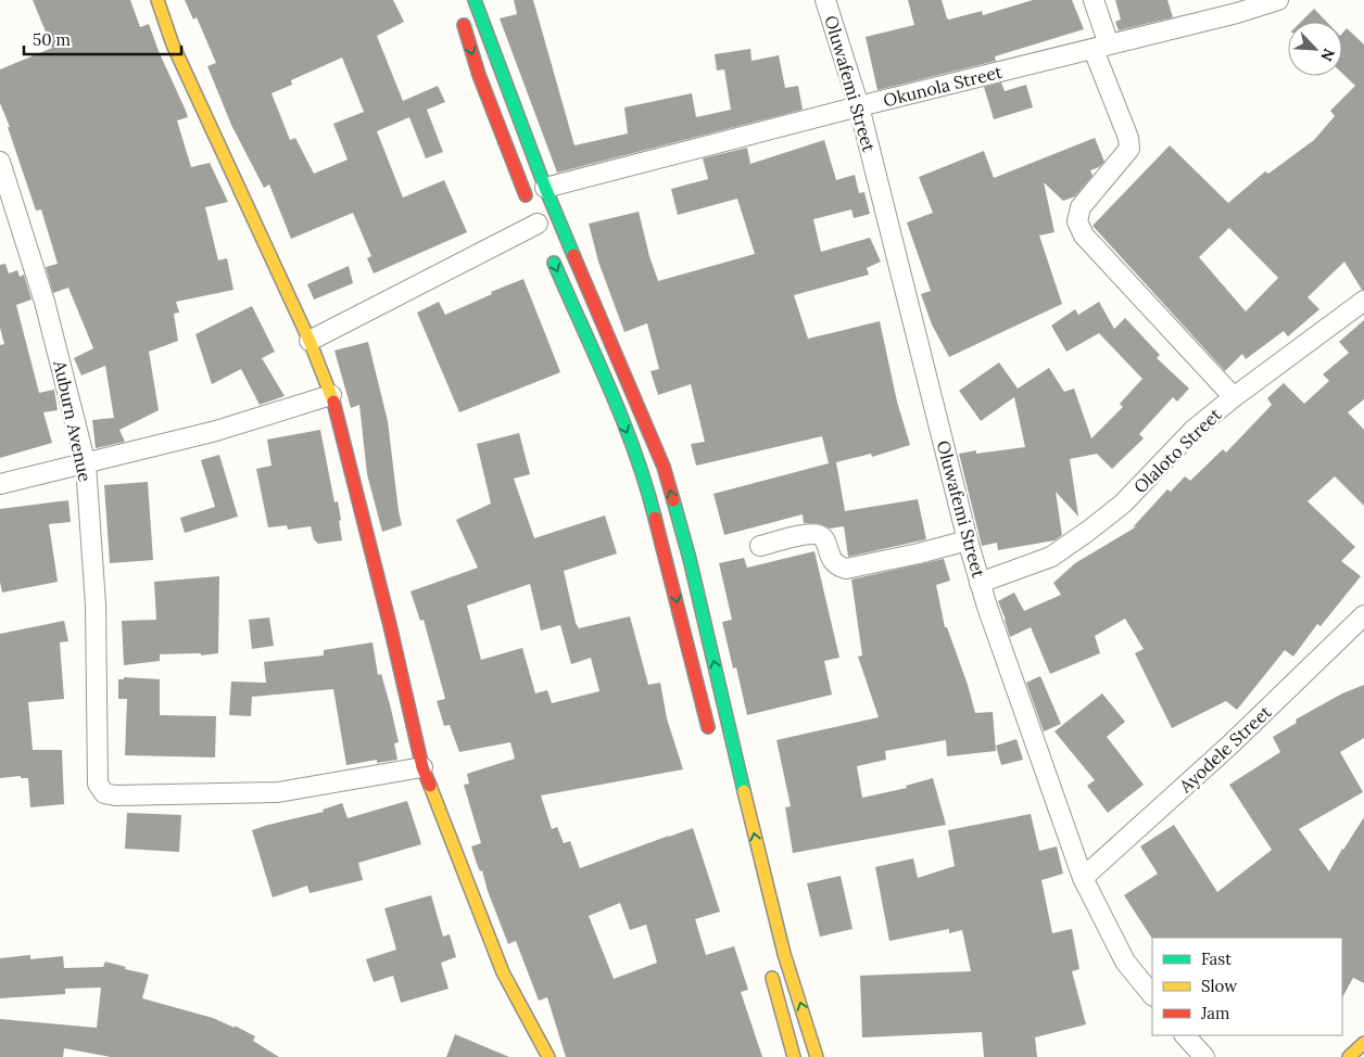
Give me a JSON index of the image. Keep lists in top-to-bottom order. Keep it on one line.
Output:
{"streets":{"street":["Oluwafemi Street","Okunola Street","Auburn Avenue","Olaloto Street","Ayodele Street"]},"crossings":[["Oluwafemi Street","Okunola Street"],["Oluwafemi Street","Olaloto Street"],["Oluwafemi Street","Ayodele Street"]],"legend":["Fast","Slow","Jam"],"scale_bar":"50 m","north":"bottom right"}
